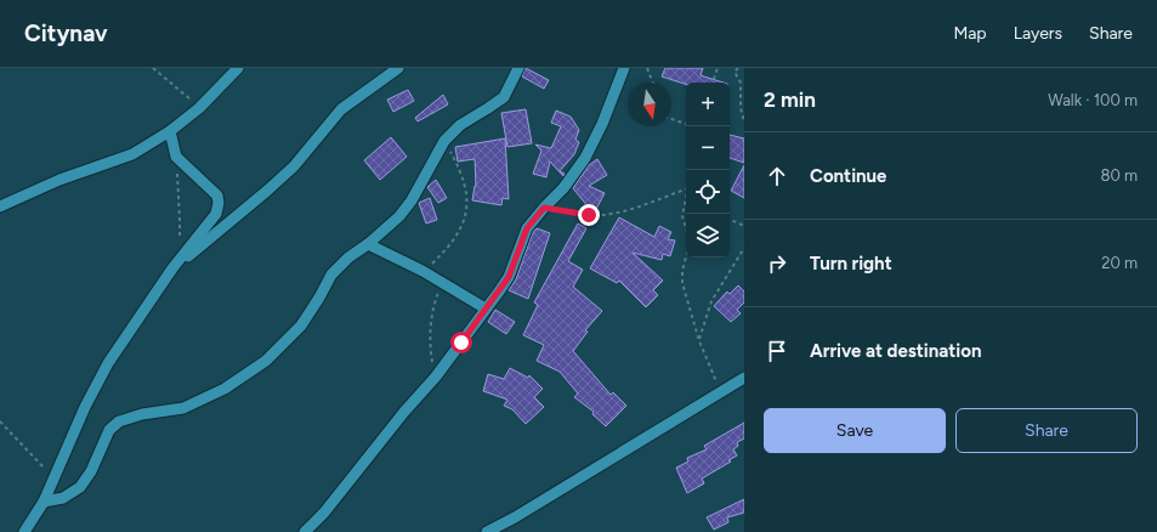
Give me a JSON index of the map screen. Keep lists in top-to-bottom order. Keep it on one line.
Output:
{"north":"bottom","page":{"header":"Citynav","nav":["Map","Layers","Share"],"heading":["2 min","Walk · 100 m"],"map_buttons":["+","−"],"list":[["Continue","80 m"],["Turn right","20 m"],"Arrive at destination"],"buttons":["Save","Share"]}}
